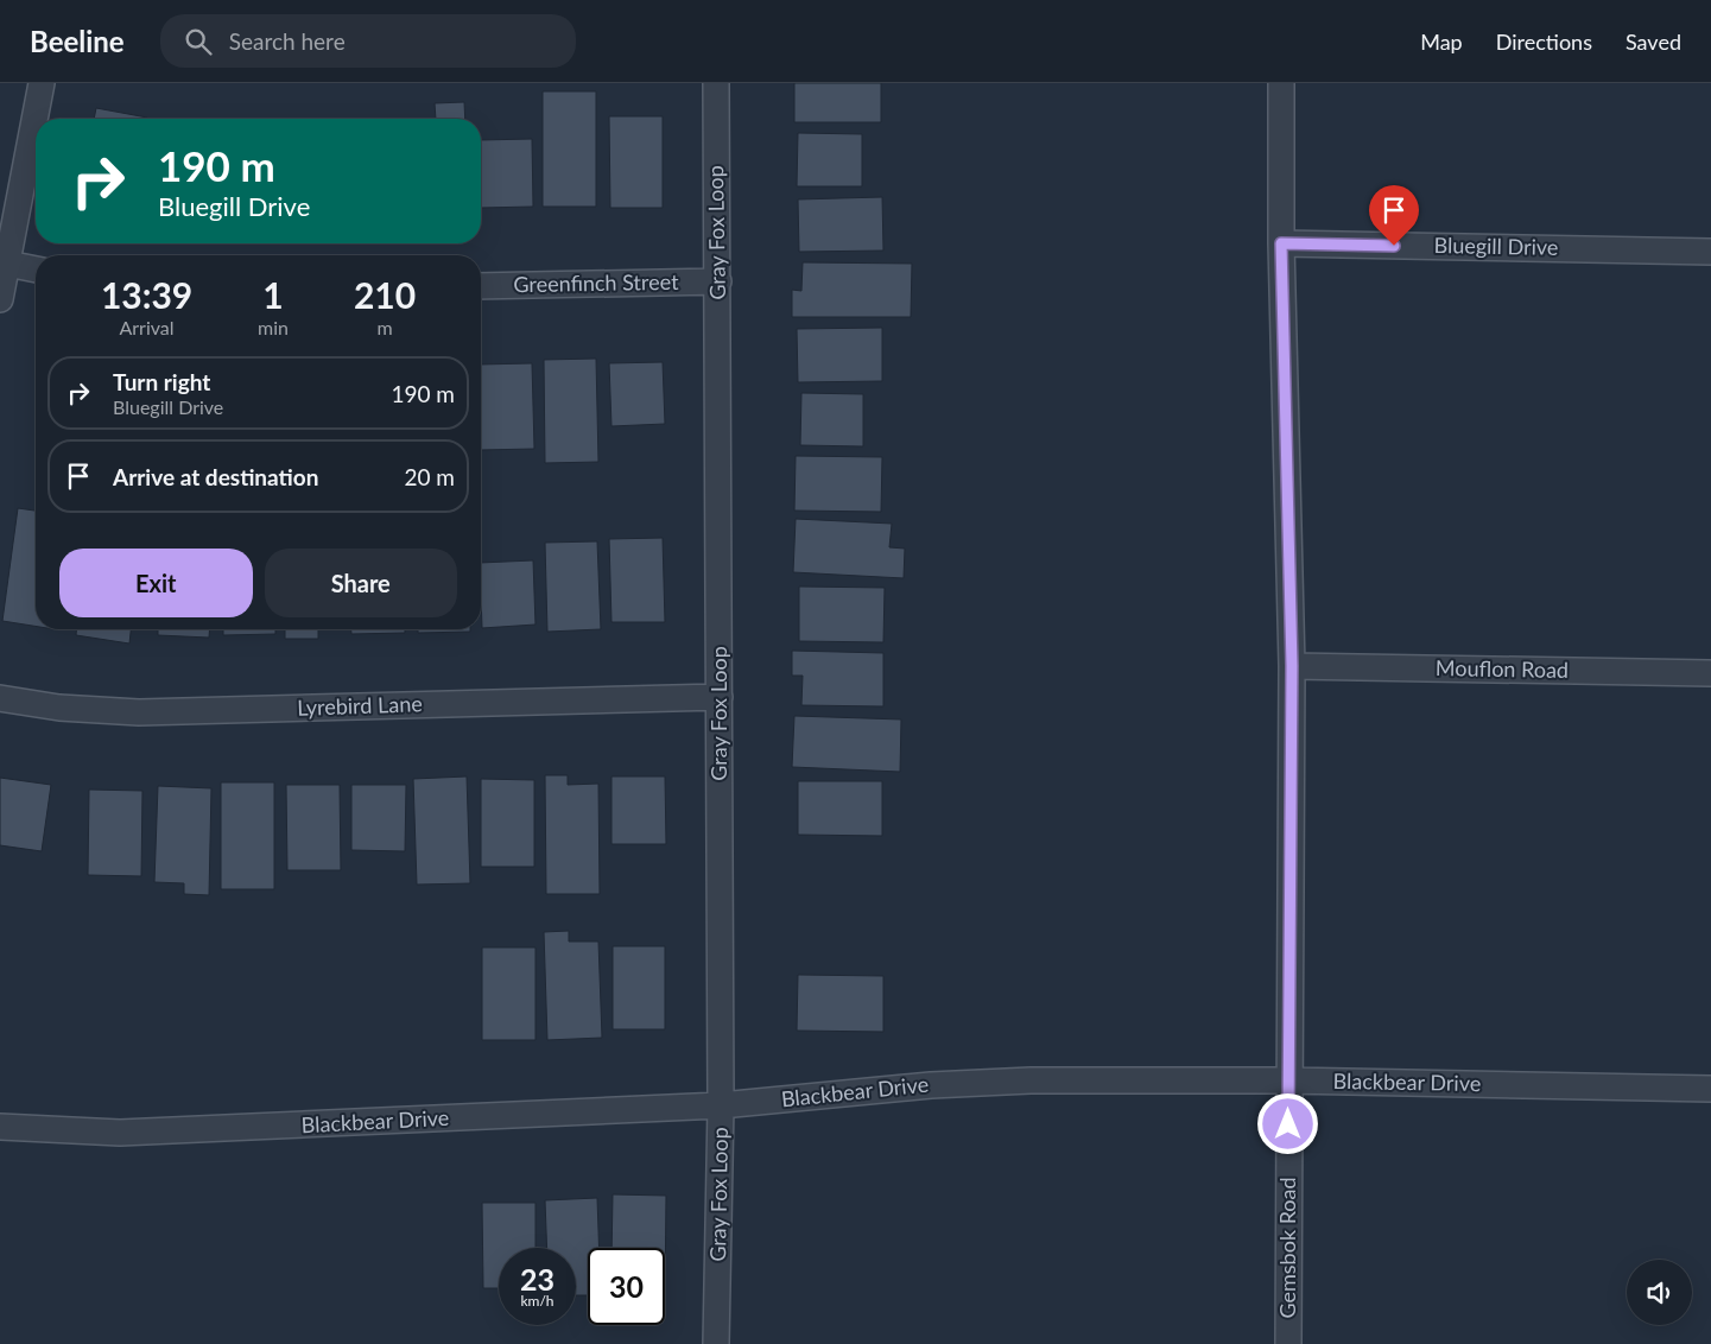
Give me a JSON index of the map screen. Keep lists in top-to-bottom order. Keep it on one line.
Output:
{"streets":{"street":["Gray Fox Loop","Bluegill Drive","Greenfinch Street","Mouflon Road","Lyrebird Lane","Blackbear Drive","Gemsbok Road"]},"crossings":[["Gray Fox Loop","Greenfinch Street"],["Gray Fox Loop","Lyrebird Lane"],["Gray Fox Loop","Blackbear Drive"],["Bluegill Drive","Gemsbok Road"],["Mouflon Road","Gemsbok Road"],["Blackbear Drive","Gemsbok Road"]],"page":{"header":"Beeline","search":"Search here","nav":["Map","Directions","Saved"],"turn":["190 m","Bluegill Drive"],"eta":["13:39","Arrival","1","min","210","m"],"list":[{"name":"Turn right","note":"Bluegill Drive","value":"190 m"},{"name":"Arrive at destination","value":"20 m"}],"buttons":["Exit","Share"],"speed":"23 km/h","limit":"30"}}
